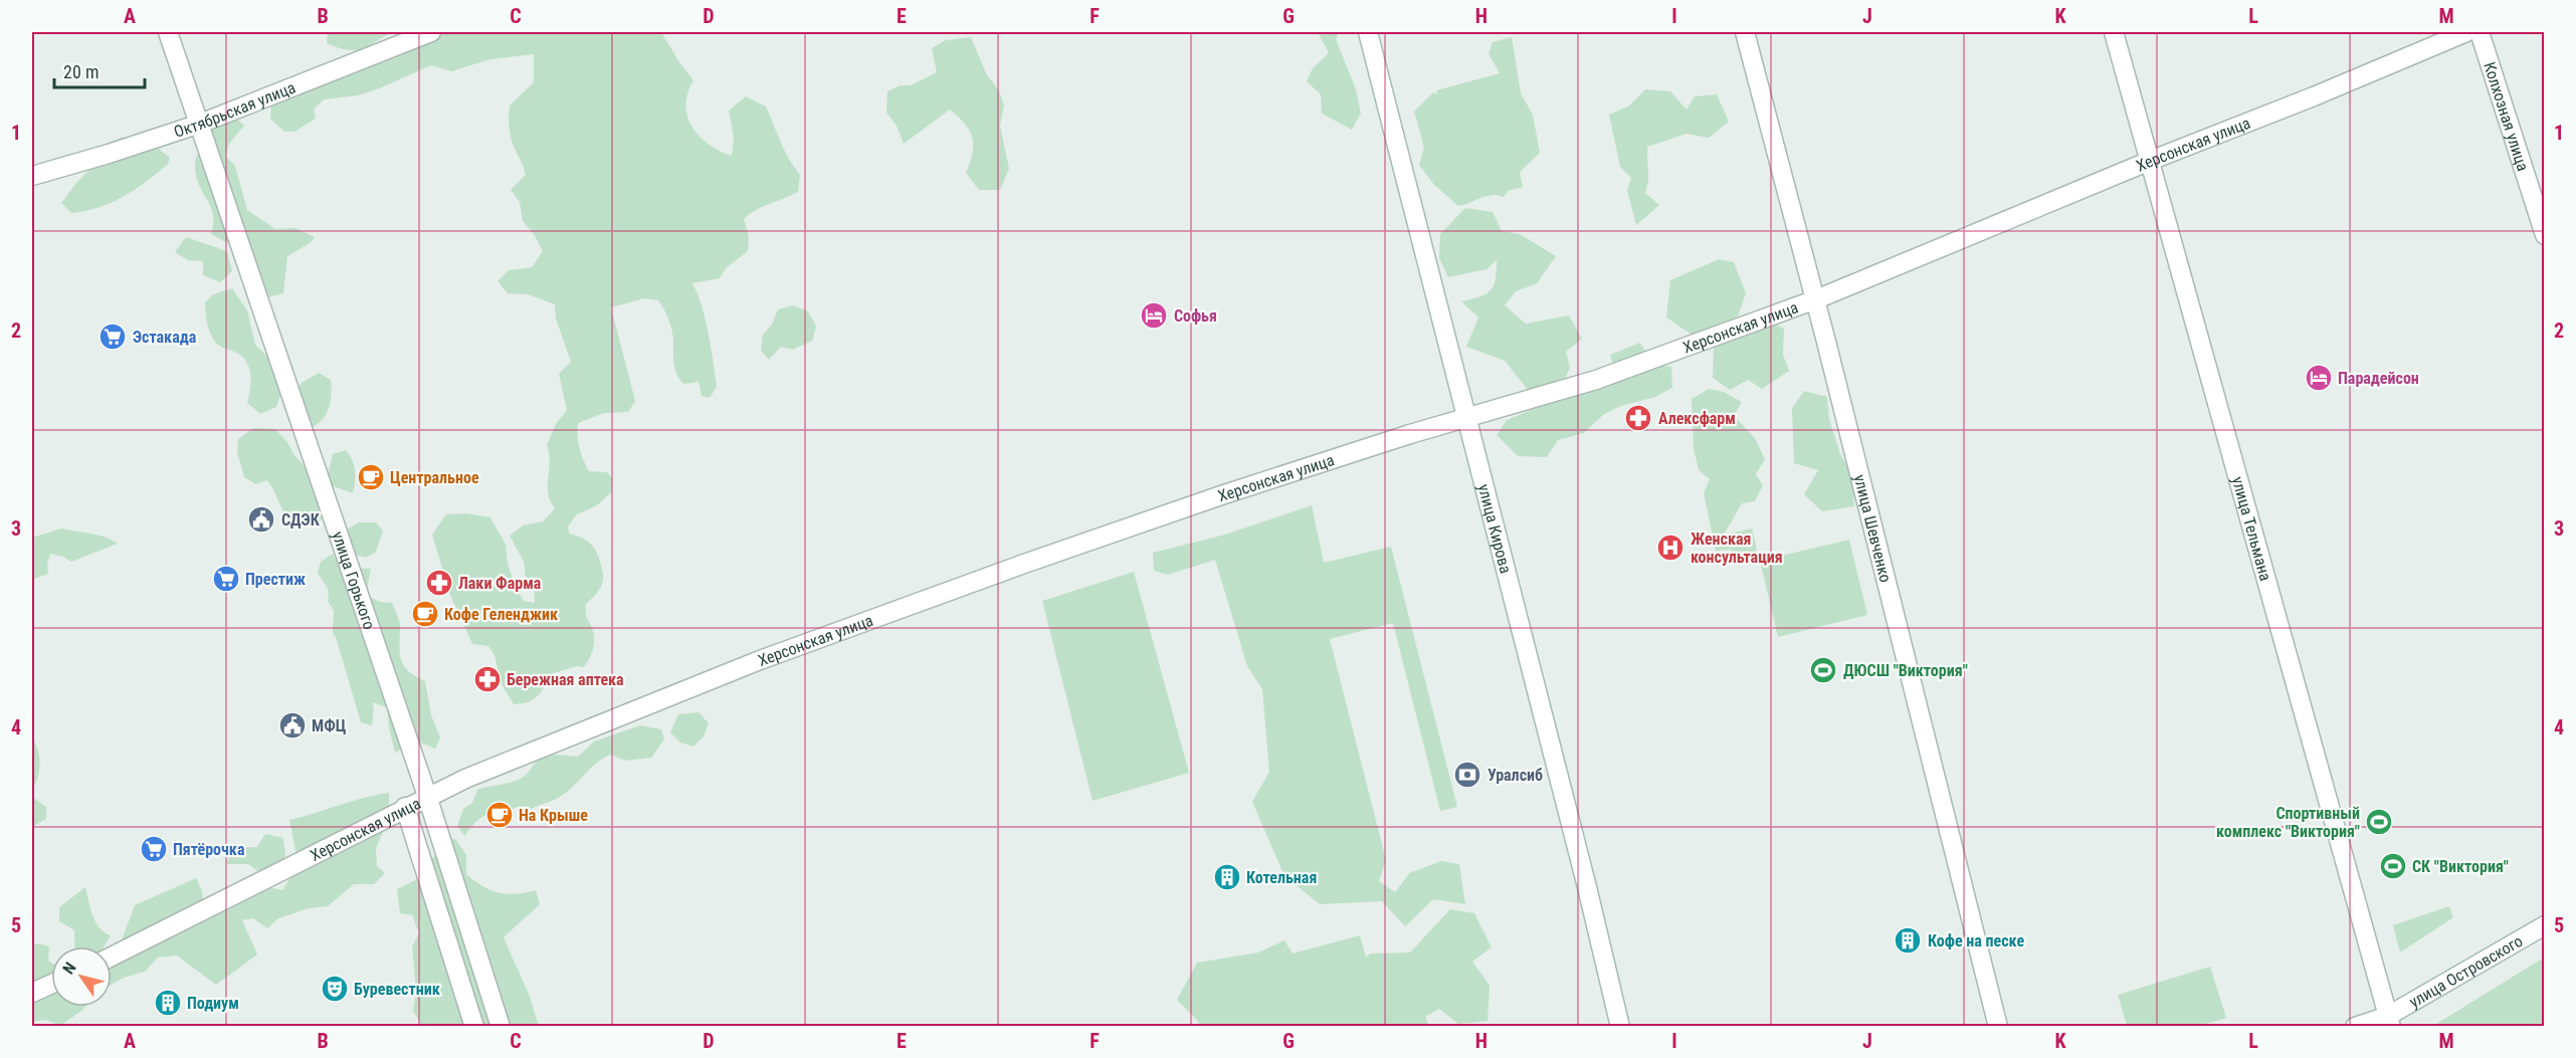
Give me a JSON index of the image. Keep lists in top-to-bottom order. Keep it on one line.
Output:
{"streets":{"street":["Октябрьская улица","Колхозная улица","Херсонская улица","улица Шевченко","улица Тельмана","улица Кирова","улица Горького","улица Островского"]},"crossings":[["Октябрьская улица","улица Горького"],["Херсонская улица","улица Шевченко"],["Херсонская улица","улица Тельмана"],["Херсонская улица","улица Кирова"],["Херсонская улица","улица Горького"],["улица Тельмана","улица Островского"]],"places":{"hotel":["Софья","Парадейсон"],"supermarket":["Эстакада","Престиж","Пятёрочка"],"pharmacy":["Алексфарм","Лаки Фарма","Бережная аптека"],"cafe":["Центральное","Кофе Геленджик","На Крыше"],"public building":["СДЭК","МФЦ"],"hospital":["Женская консультация"],"sports":["ДЮСШ \"Виктория\"","Спортивный комплекс \"Виктория\"","СК \"Виктория\""],"bank":["Уралсиб"],"building":["Котельная","Кофе на песке","Подиум"],"theatre":["Буревестник"]},"scale_bar":"20 m","north":"top left","grid":{"columns":["A","B","C","D","E","F","G","H","I","J","K","L","M"],"rows":["1","2","3","4","5"]}}
